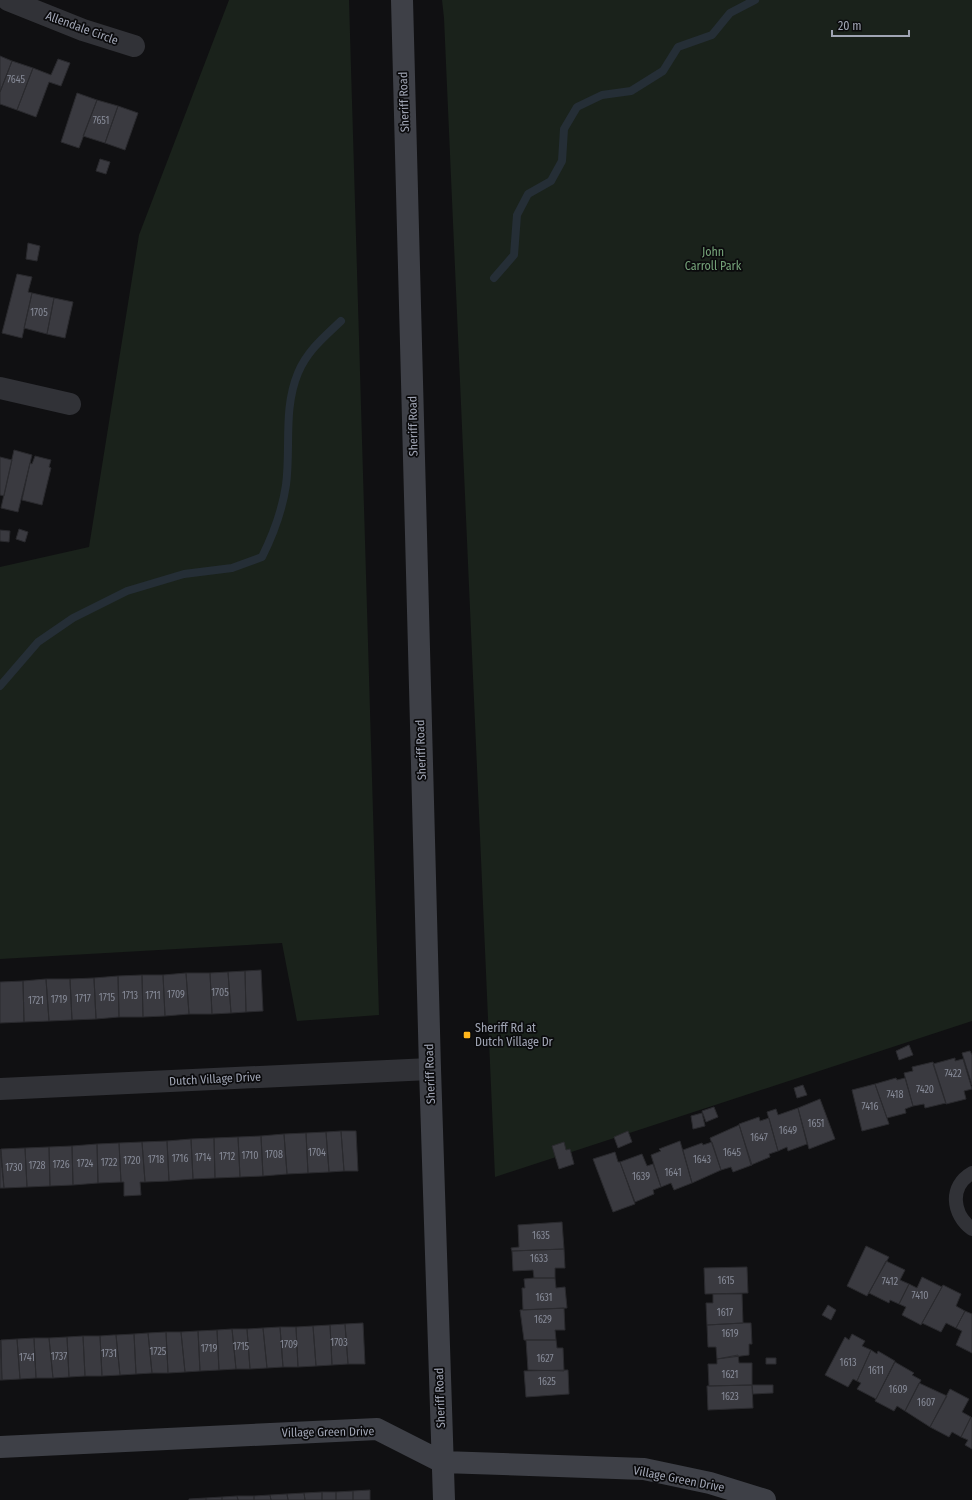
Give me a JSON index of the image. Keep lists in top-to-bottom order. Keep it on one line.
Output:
{"streets":{"main road":["Sheriff Road","Village Green Drive"],"street":["Allendale Circle","Dutch Village Drive"]},"crossings":[["Sheriff Road","Dutch Village Drive"],["Sheriff Road","Village Green Drive"]],"parks":["John Carroll Park"],"places":{"transit":["Sheriff Rd at Dutch Village Dr"]},"house_numbers":["7645","7651","1705","1705","1709","1713","1711","1715","1717","1719","1721","7422","7420","7418","7416","1651","1649","1647","1704","1645","1708","1710","1712","1714","1716","1718","1643","1720","1722","1724","1726","1728","1730","1641","1639","1635","1633","1615","7412","7410","1631","1617","1629","1619","1703","1709","1715","1719","1725","1731","1737","1741","1627","1613","1611","1621","1625","1609","1623","1607"],"scale_bar":"20 m"}
